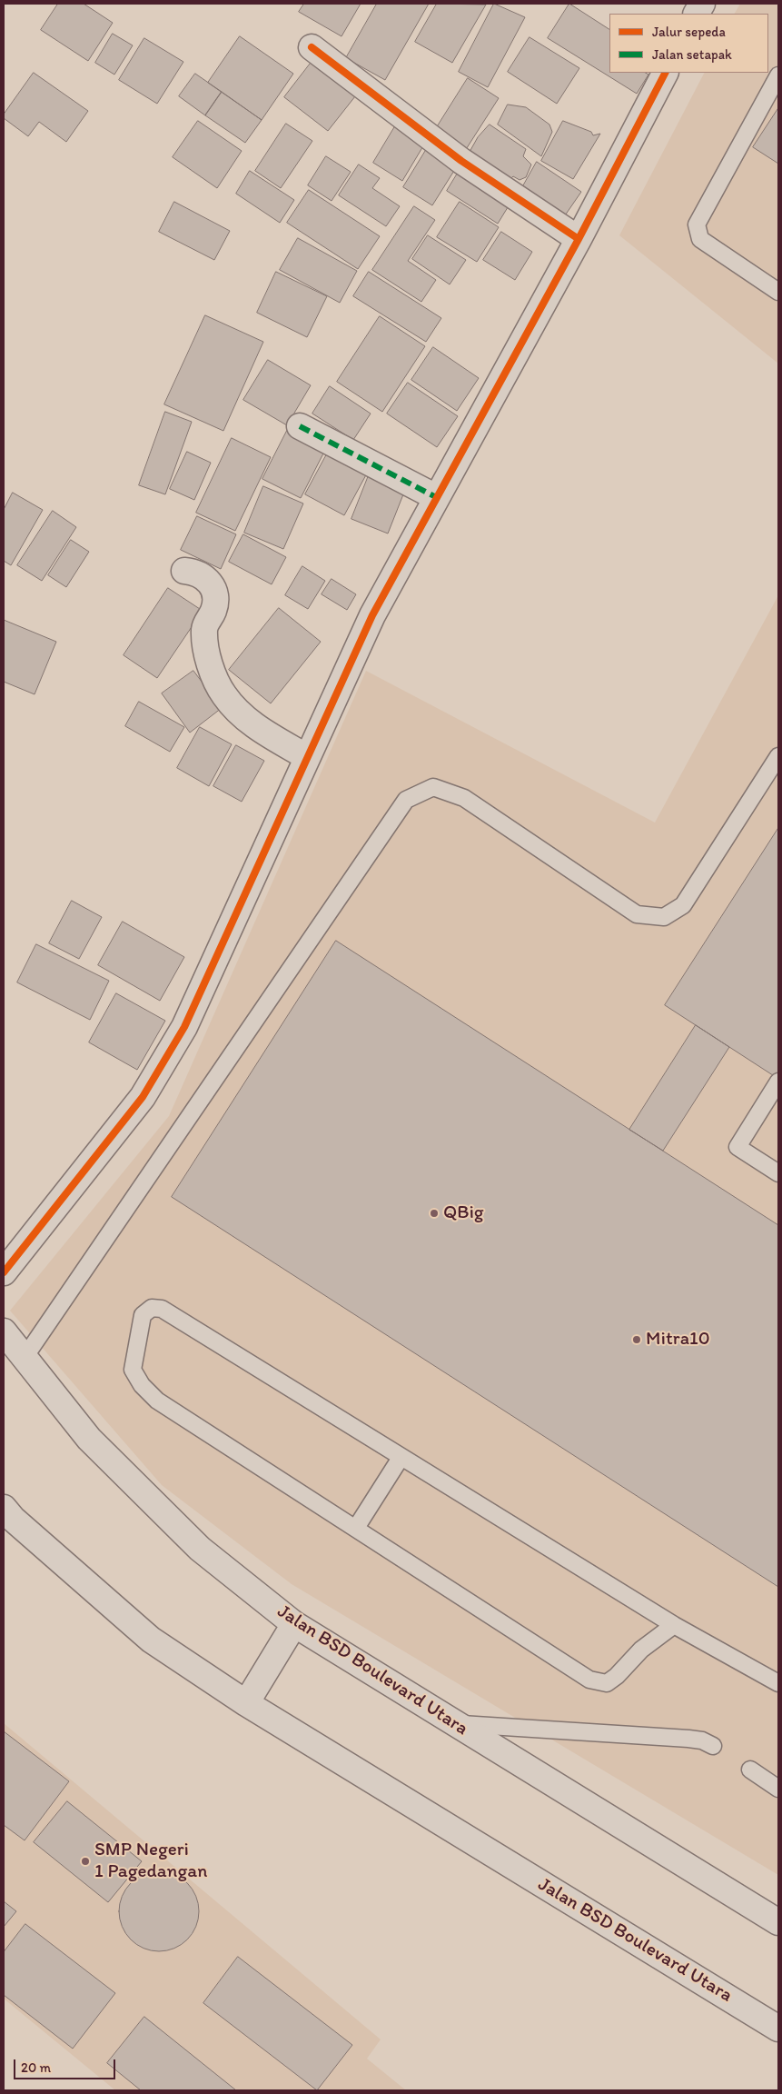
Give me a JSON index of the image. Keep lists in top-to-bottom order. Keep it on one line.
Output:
{"streets":{"street":["Jalan BSD Boulevard Utara"]},"places":["QBig","Mitra10","SMP Negeri 1 Pagedangan"],"legend":["Jalur sepeda","Jalan setapak"],"scale_bar":"20 m"}
